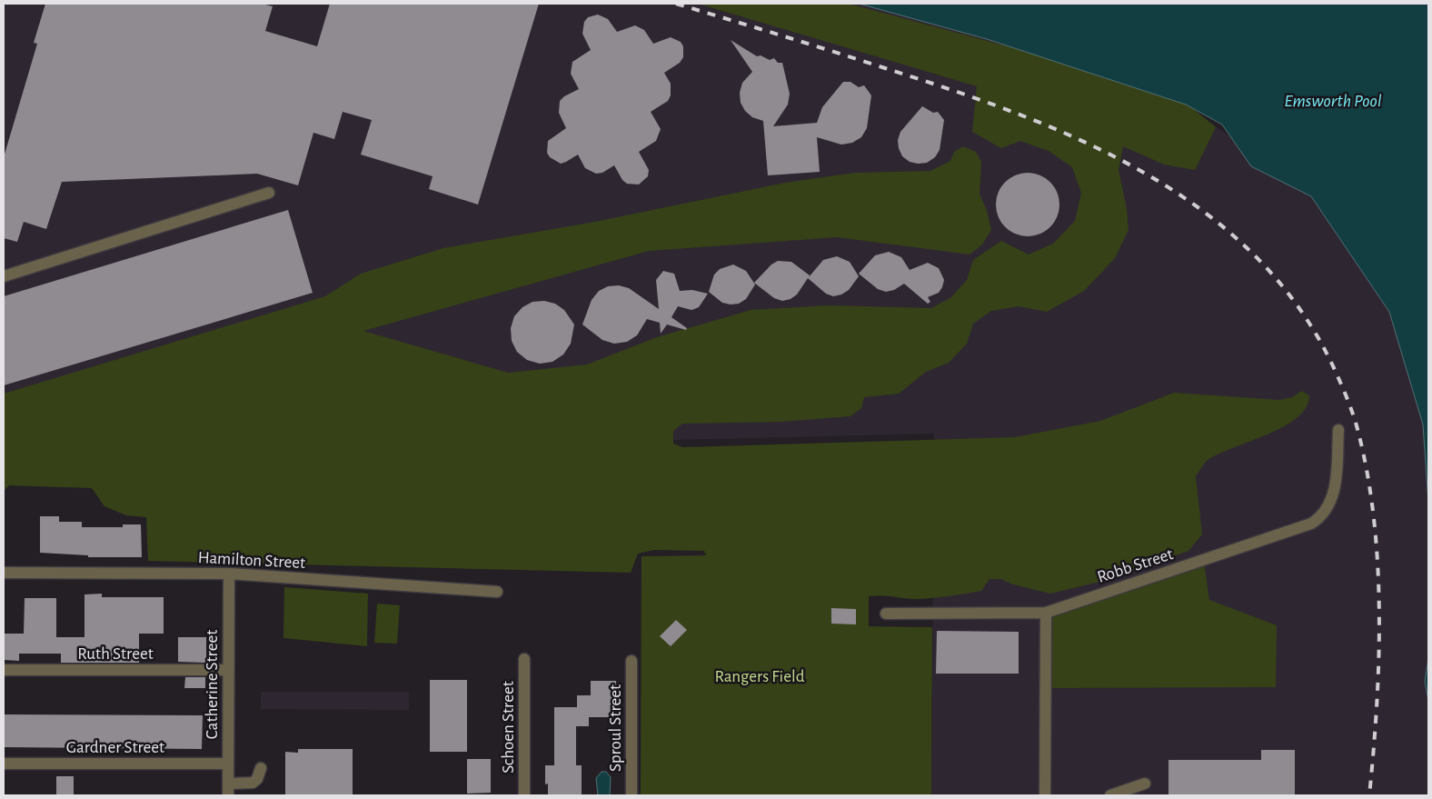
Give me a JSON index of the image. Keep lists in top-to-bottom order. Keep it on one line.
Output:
{"streets":{"street":["Hamilton Street","Robb Street","Ruth Street","Catherine Street","Schoen Street","Sproul Street","Gardner Street"]},"crossings":[["Hamilton Street","Catherine Street"],["Ruth Street","Catherine Street"],["Catherine Street","Gardner Street"]],"water":["Emsworth Pool"],"parks":["Rangers Field"]}
